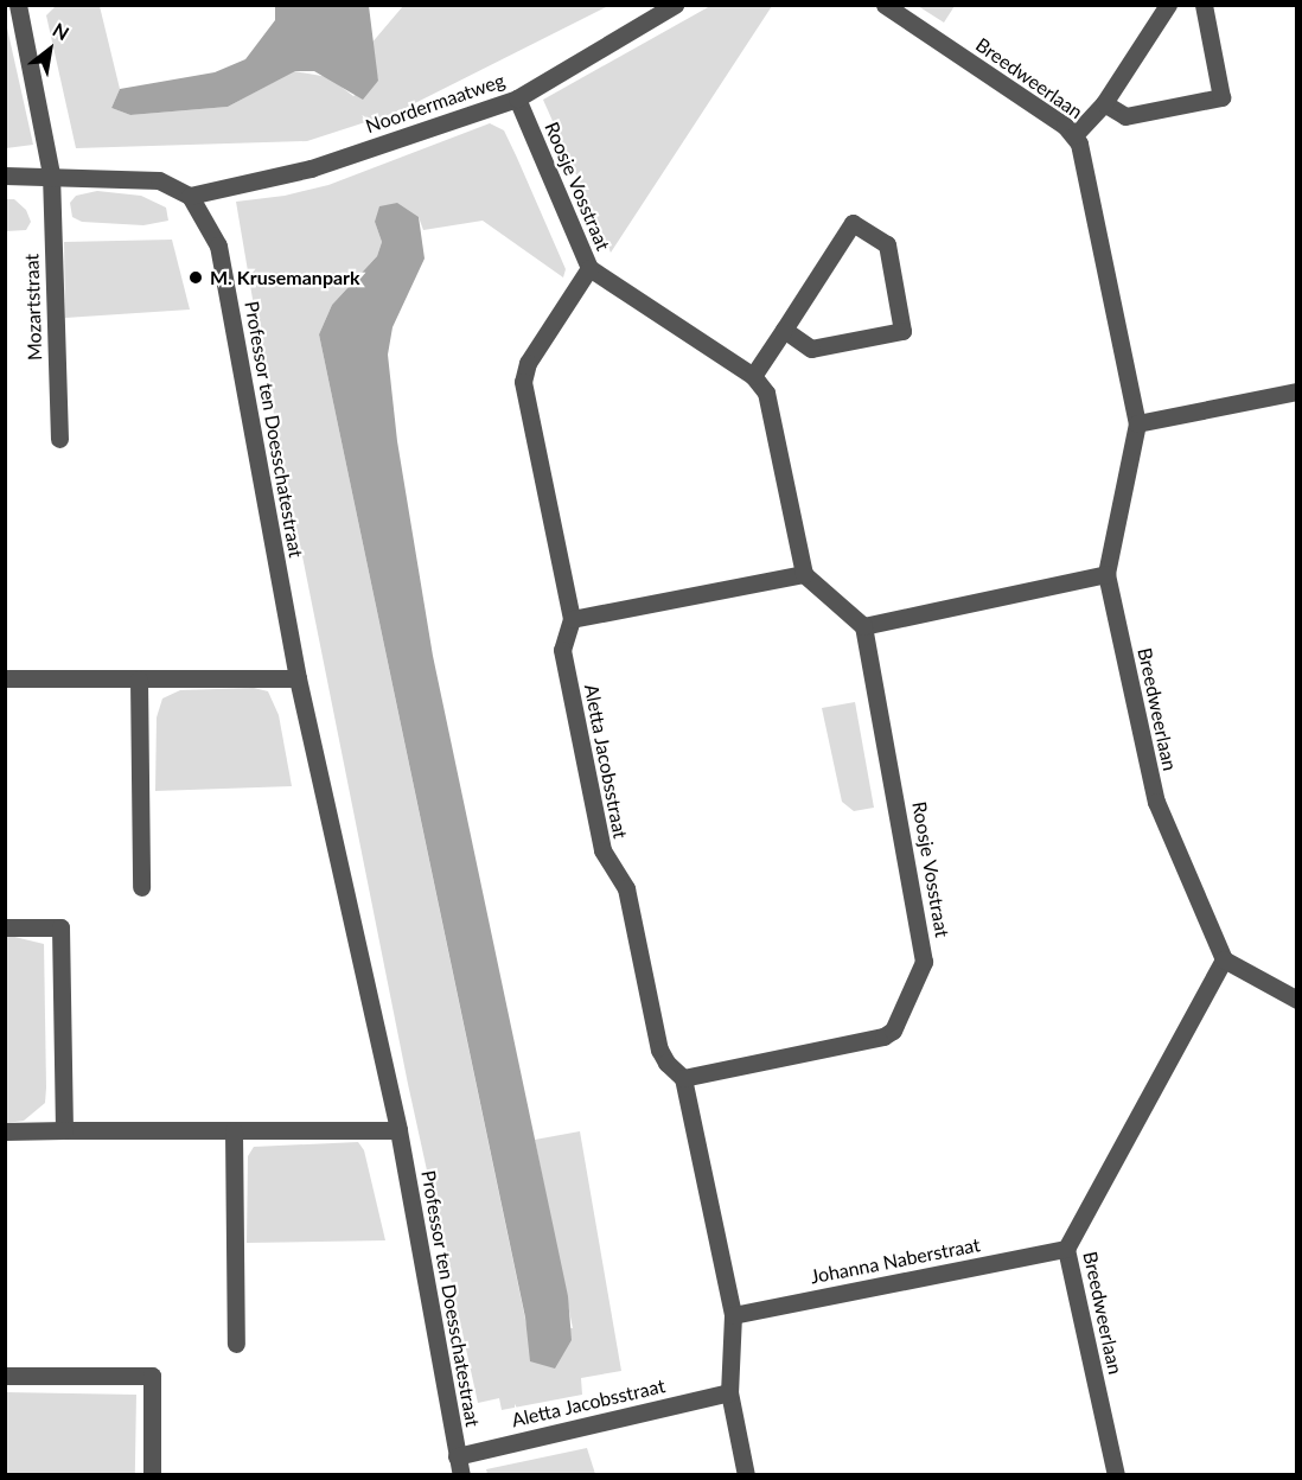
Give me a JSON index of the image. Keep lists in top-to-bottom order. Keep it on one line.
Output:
{"streets":{"street":["Breedweerlaan","Noordermaatweg","Roosje Vosstraat","Mozartstraat","Professor ten Doesschatestraat","Aletta Jacobsstraat","Johanna Naberstraat"]},"crossings":[["Breedweerlaan","Johanna Naberstraat"],["Noordermaatweg","Roosje Vosstraat"],["Noordermaatweg","Professor ten Doesschatestraat"],["Roosje Vosstraat","Aletta Jacobsstraat"],["Professor ten Doesschatestraat","Aletta Jacobsstraat"],["Aletta Jacobsstraat","Johanna Naberstraat"]],"places":["M. Krusemanpark"],"north":"top right"}
